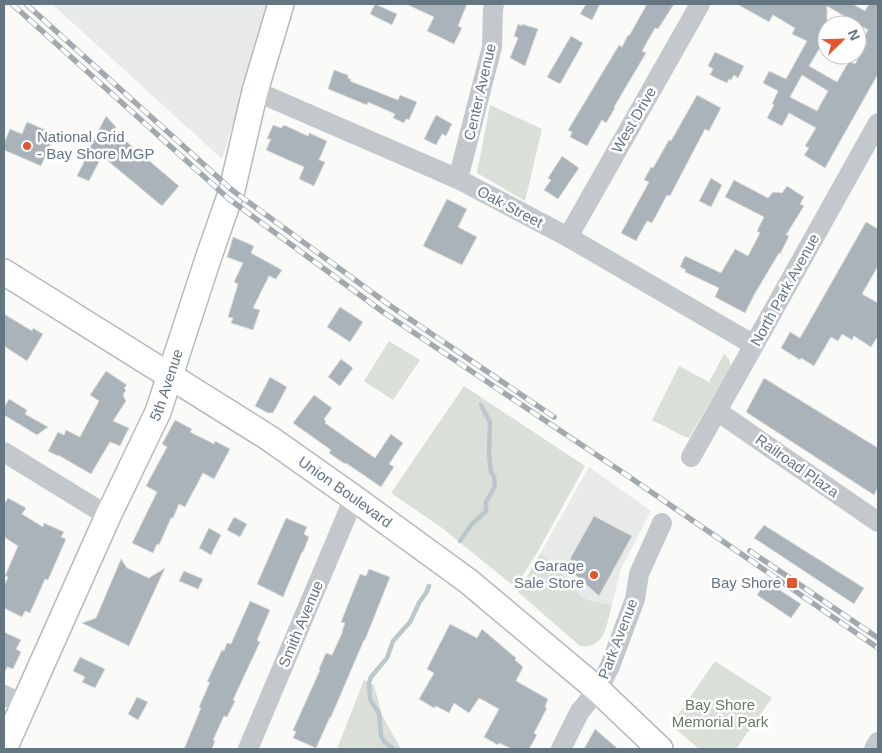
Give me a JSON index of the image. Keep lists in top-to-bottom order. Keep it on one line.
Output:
{"streets":{"main road":["5th Avenue","Union Boulevard"],"street":["Center Avenue","West Drive","Oak Street","North Park Avenue","Railroad Plaza","Smith Avenue","Park Avenue"]},"crossings":[["Center Avenue","Oak Street"],["West Drive","Oak Street"],["Oak Street","North Park Avenue"],["Oak Street","5th Avenue"],["North Park Avenue","Railroad Plaza"],["5th Avenue","Union Boulevard"],["Union Boulevard","Smith Avenue"],["Union Boulevard","Park Avenue"]],"parks":["Bay Shore Memorial Park"],"places":{"other":["National Grid - Bay Shore MGP","Garage Sale Store"],"transit":["Bay Shore"]},"north":"top right"}
